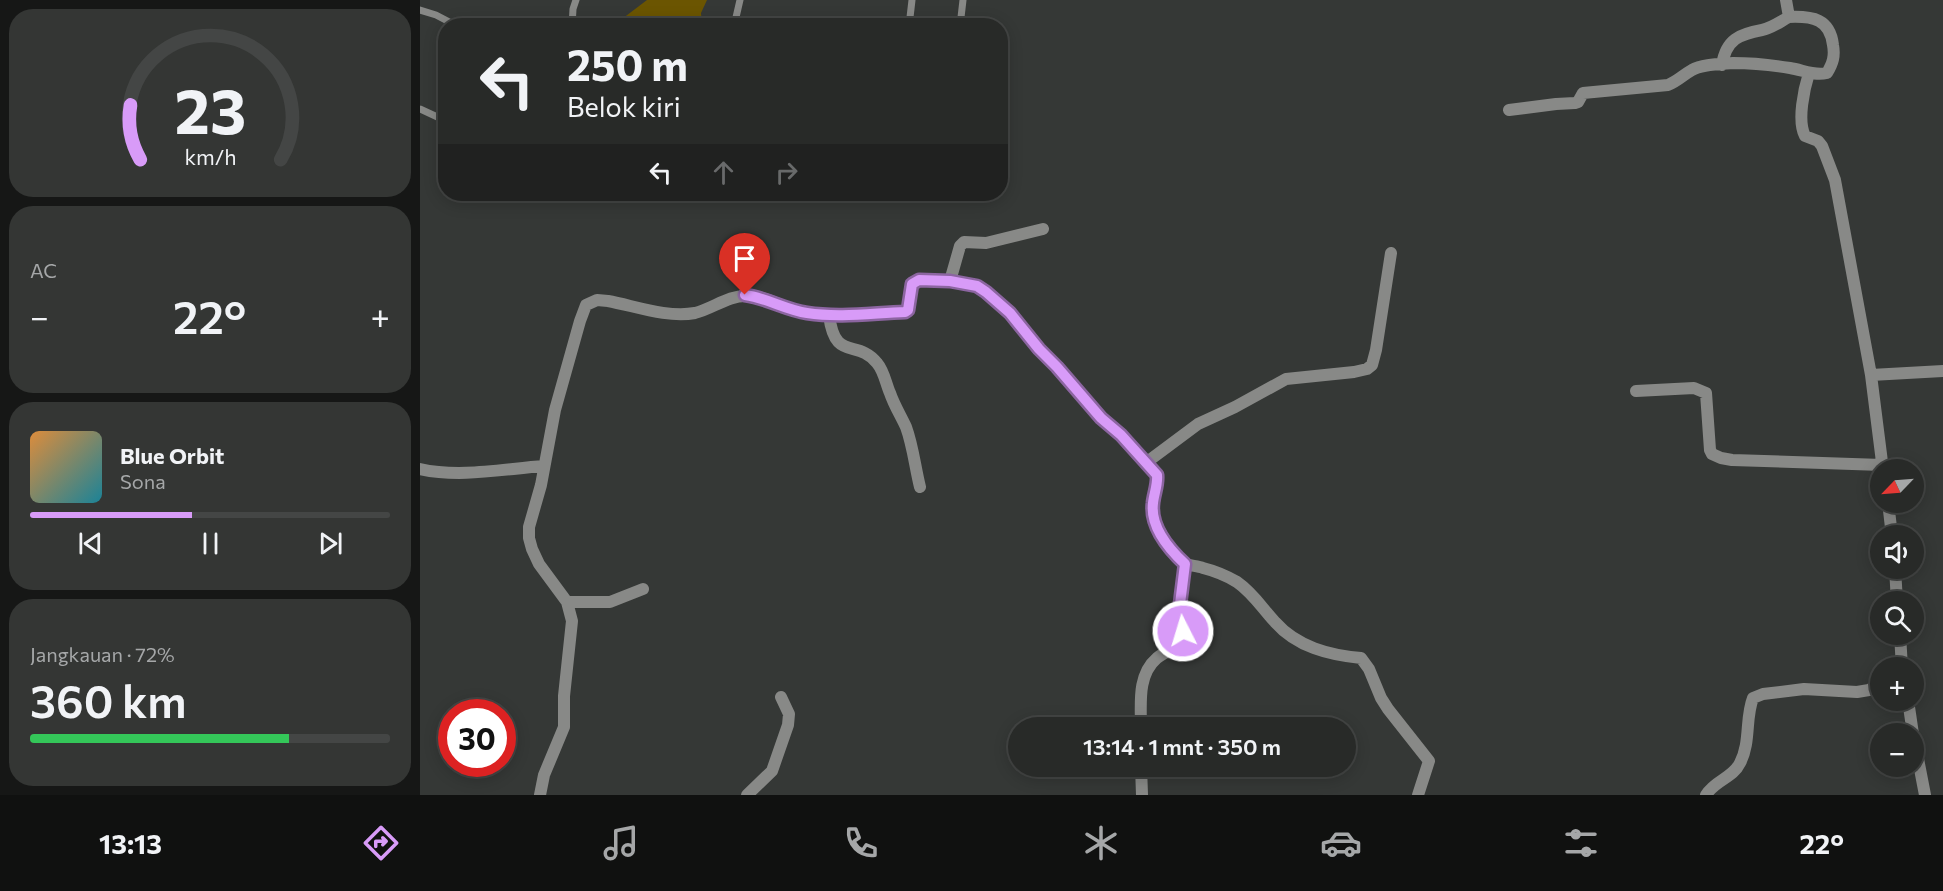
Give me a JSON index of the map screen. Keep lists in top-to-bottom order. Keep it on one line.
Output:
{"north":"bottom left","page":{"turn":["250 m","Belok kiri"],"tile":["AC",["Jangkauan · 72%","360 km"]],"heat":["−","22°","+"],"song":["Blue Orbit","Sona"],"map_buttons":["+","−"],"limit":"30","trip":"13:14 · 1 mnt · 350 m","tabs":["13:13","22°"],"gauge":["23","km/h"]}}
